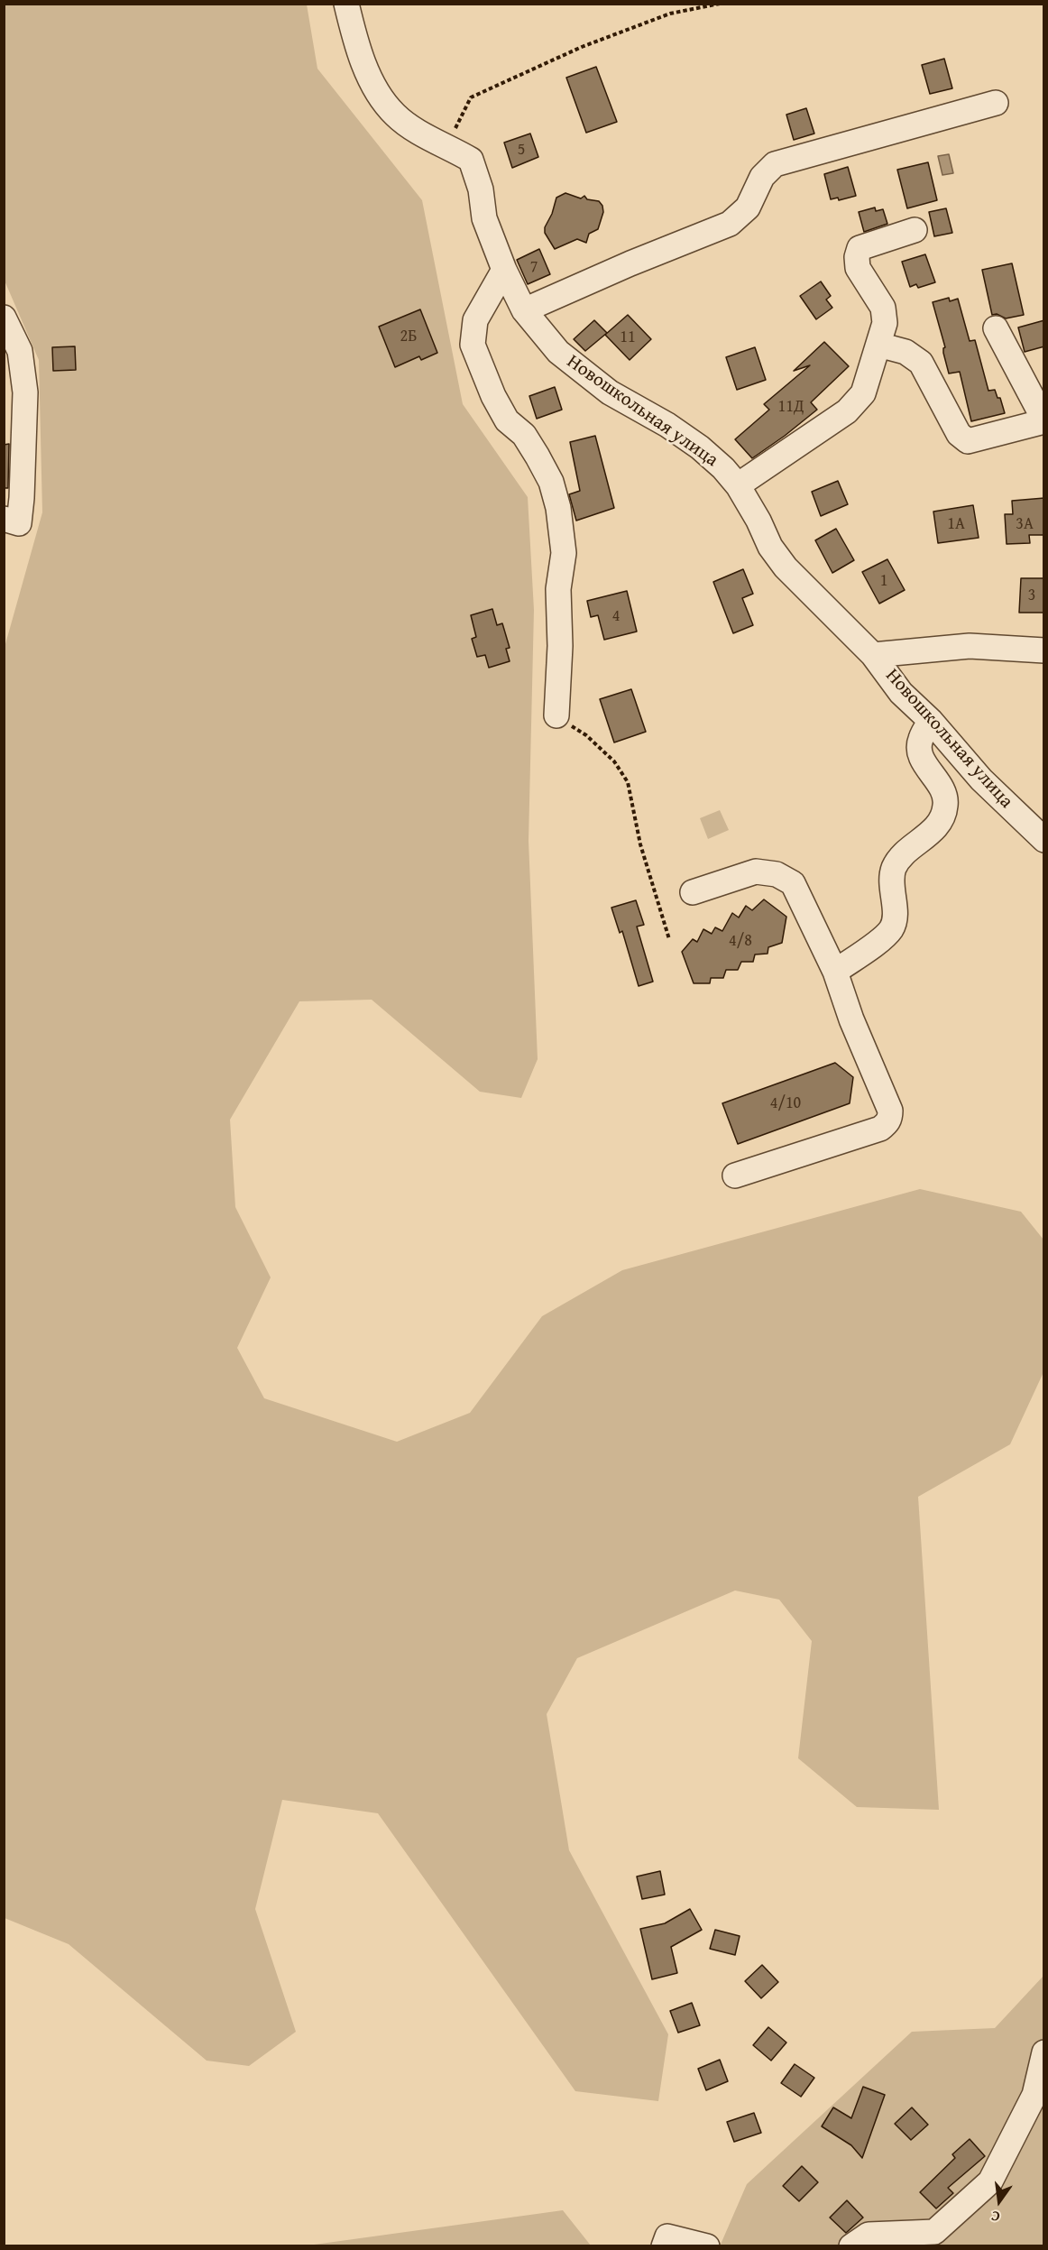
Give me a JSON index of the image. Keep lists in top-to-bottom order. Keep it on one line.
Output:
{"streets":{"street":["Новошкольная улица"]},"house_numbers":["5","7","2Б","11","11Д","1А","3А","1","3","4","4/8","4/10"],"north":"bottom"}
